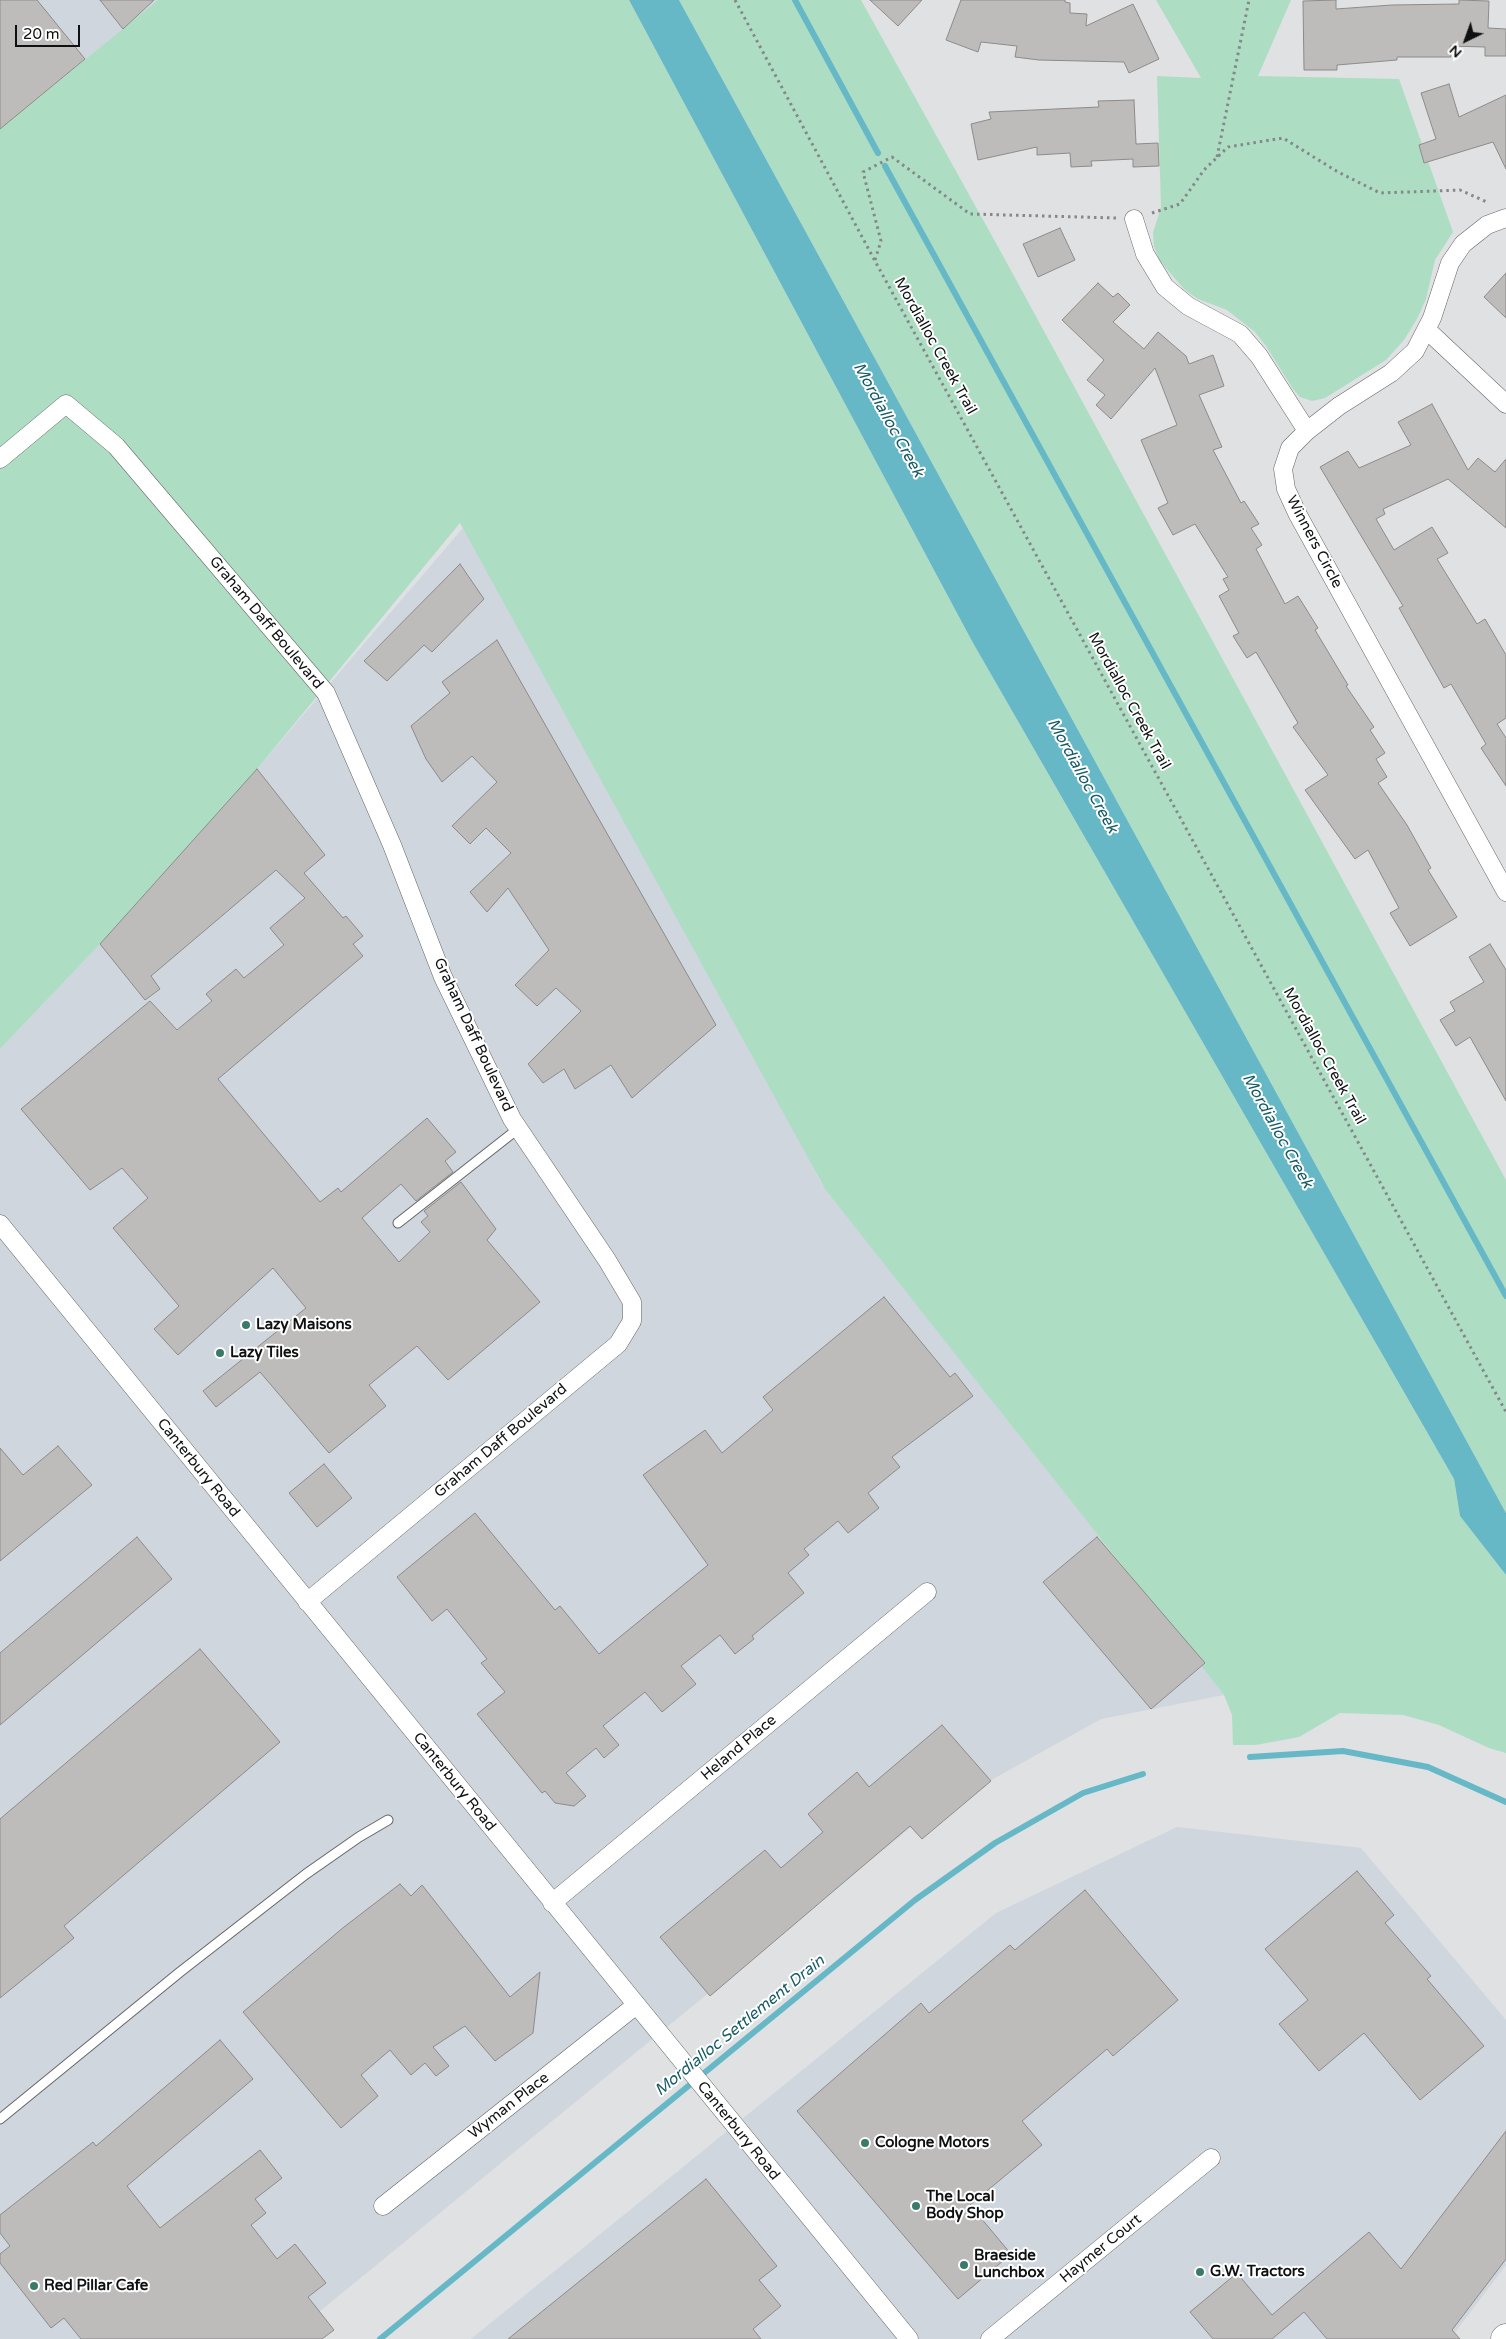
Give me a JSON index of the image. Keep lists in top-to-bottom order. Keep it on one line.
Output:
{"streets":{"street":["Winners Circle","Graham Daff Boulevard","Canterbury Road","Heland Place","Wyman Place","Haymer Court"],"path":["Mordialloc Creek Trail"]},"crossings":[["Graham Daff Boulevard","Canterbury Road"],["Canterbury Road","Heland Place"],["Canterbury Road","Wyman Place"]],"water":["Mordialloc Creek","Mordialloc Settlement Drain"],"places":["Lazy Maisons","Lazy Tiles","Cologne Motors","The Local Body Shop","Braeside Lunchbox","G.W. Tractors","Red Pillar Cafe"],"scale_bar":"20 m","north":"bottom left"}
